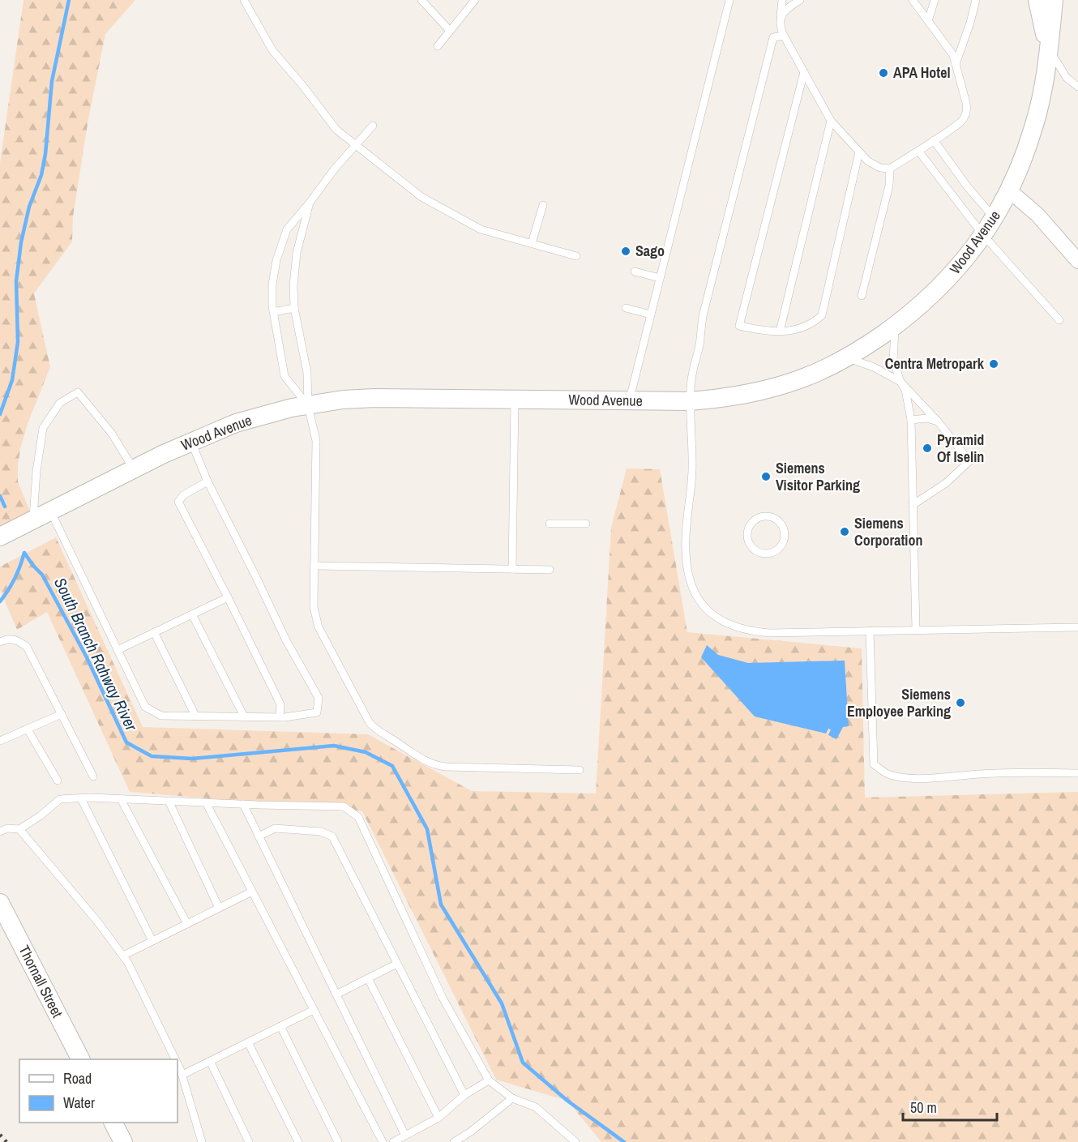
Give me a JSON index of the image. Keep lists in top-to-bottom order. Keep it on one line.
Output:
{"streets":{"street":["Wood Avenue","Thornall Street"]},"water":["South Branch Rahway River"],"places":["APA Hotel","Sago","Centra Metropark","Pyramid Of Iselin","Siemens Visitor Parking","Siemens Corporation","Siemens Employee Parking"],"legend":["Road","Water"],"scale_bar":"50 m"}
